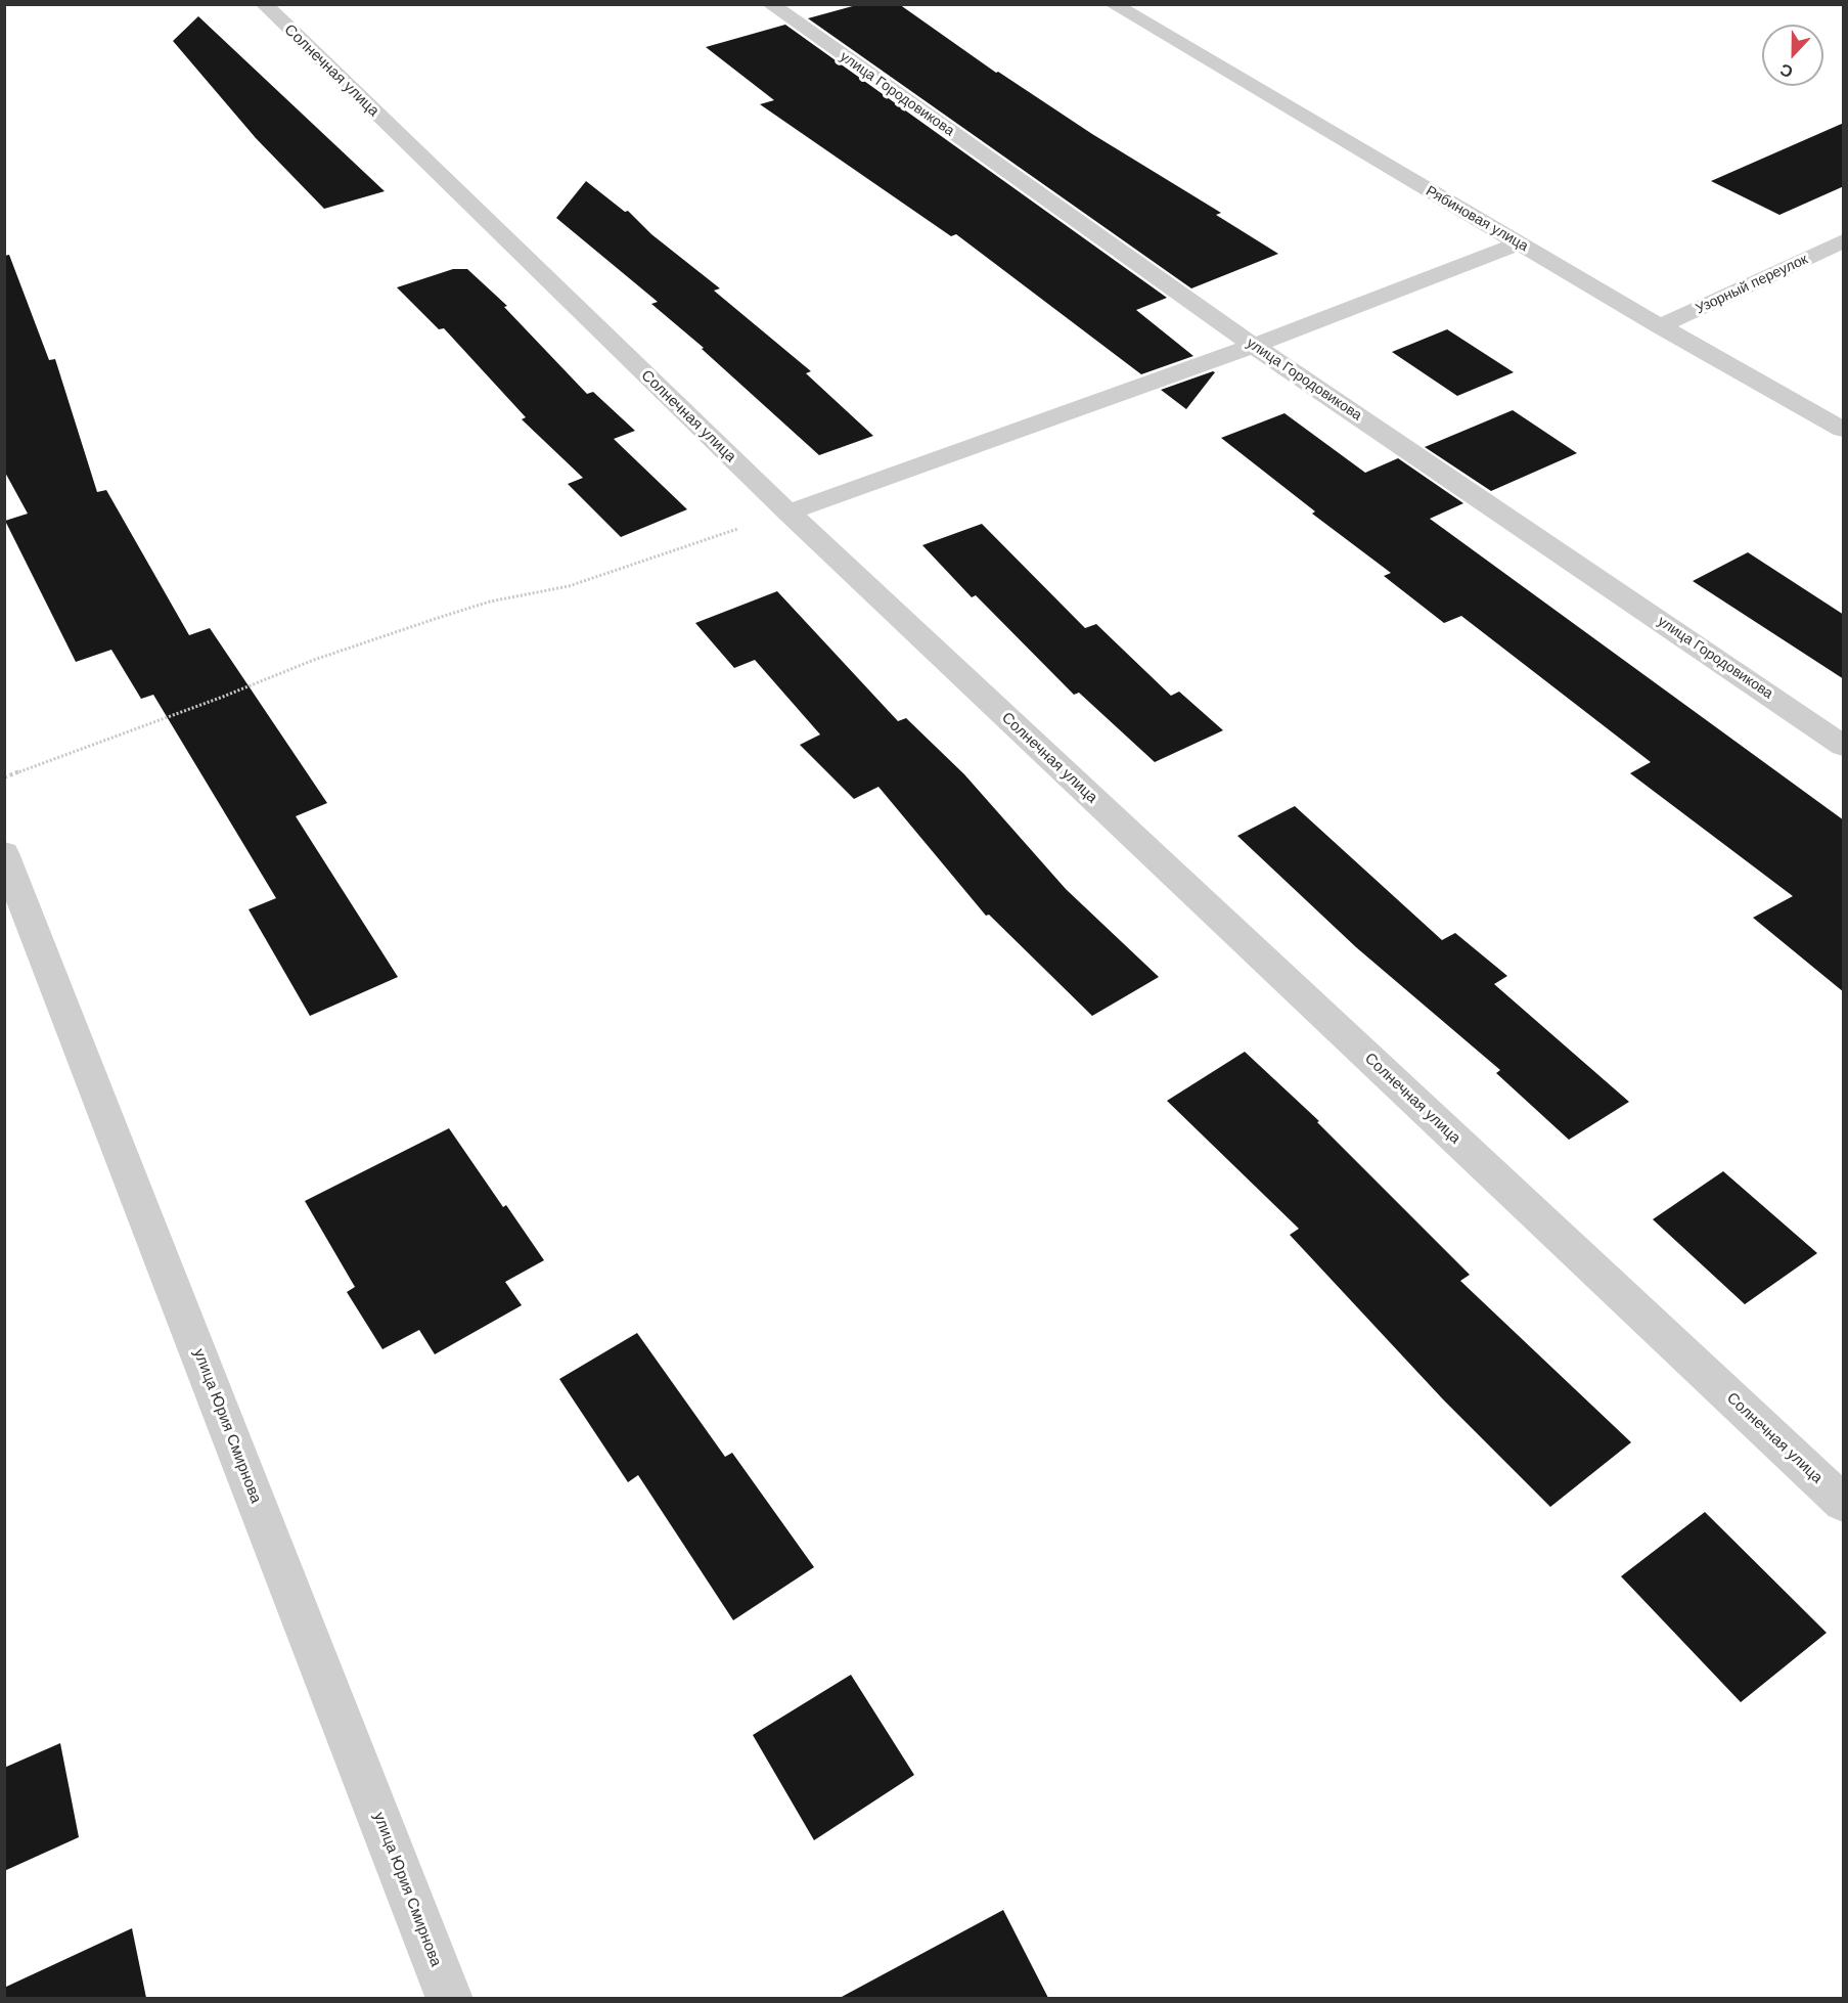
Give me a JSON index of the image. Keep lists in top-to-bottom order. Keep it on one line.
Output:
{"streets":{"street":["Солнечная улица","улица Городовикова","Рябиновая улица","Узорный переулок","улица Юрия Смирнова"]},"crossings":[["Рябиновая улица","Узорный переулок"]],"north":"bottom"}
